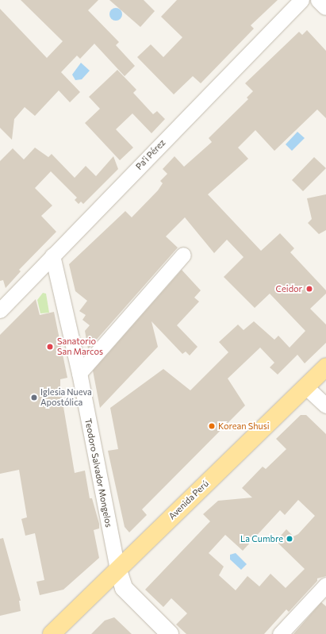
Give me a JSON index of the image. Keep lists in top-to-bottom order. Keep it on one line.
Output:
{"streets":{"main road":["Avenida Perú"],"street":["Pa'i Pérez","Teodoro Salvador Mongelos"]},"crossings":[["Pa'i Pérez","Teodoro Salvador Mongelos"],["Teodoro Salvador Mongelos","Avenida Perú"]],"places":["Ceidor","Sanatorio San Marcos","Iglesia Nueva Apostólica","Korean Shusi","La Cumbre"]}
